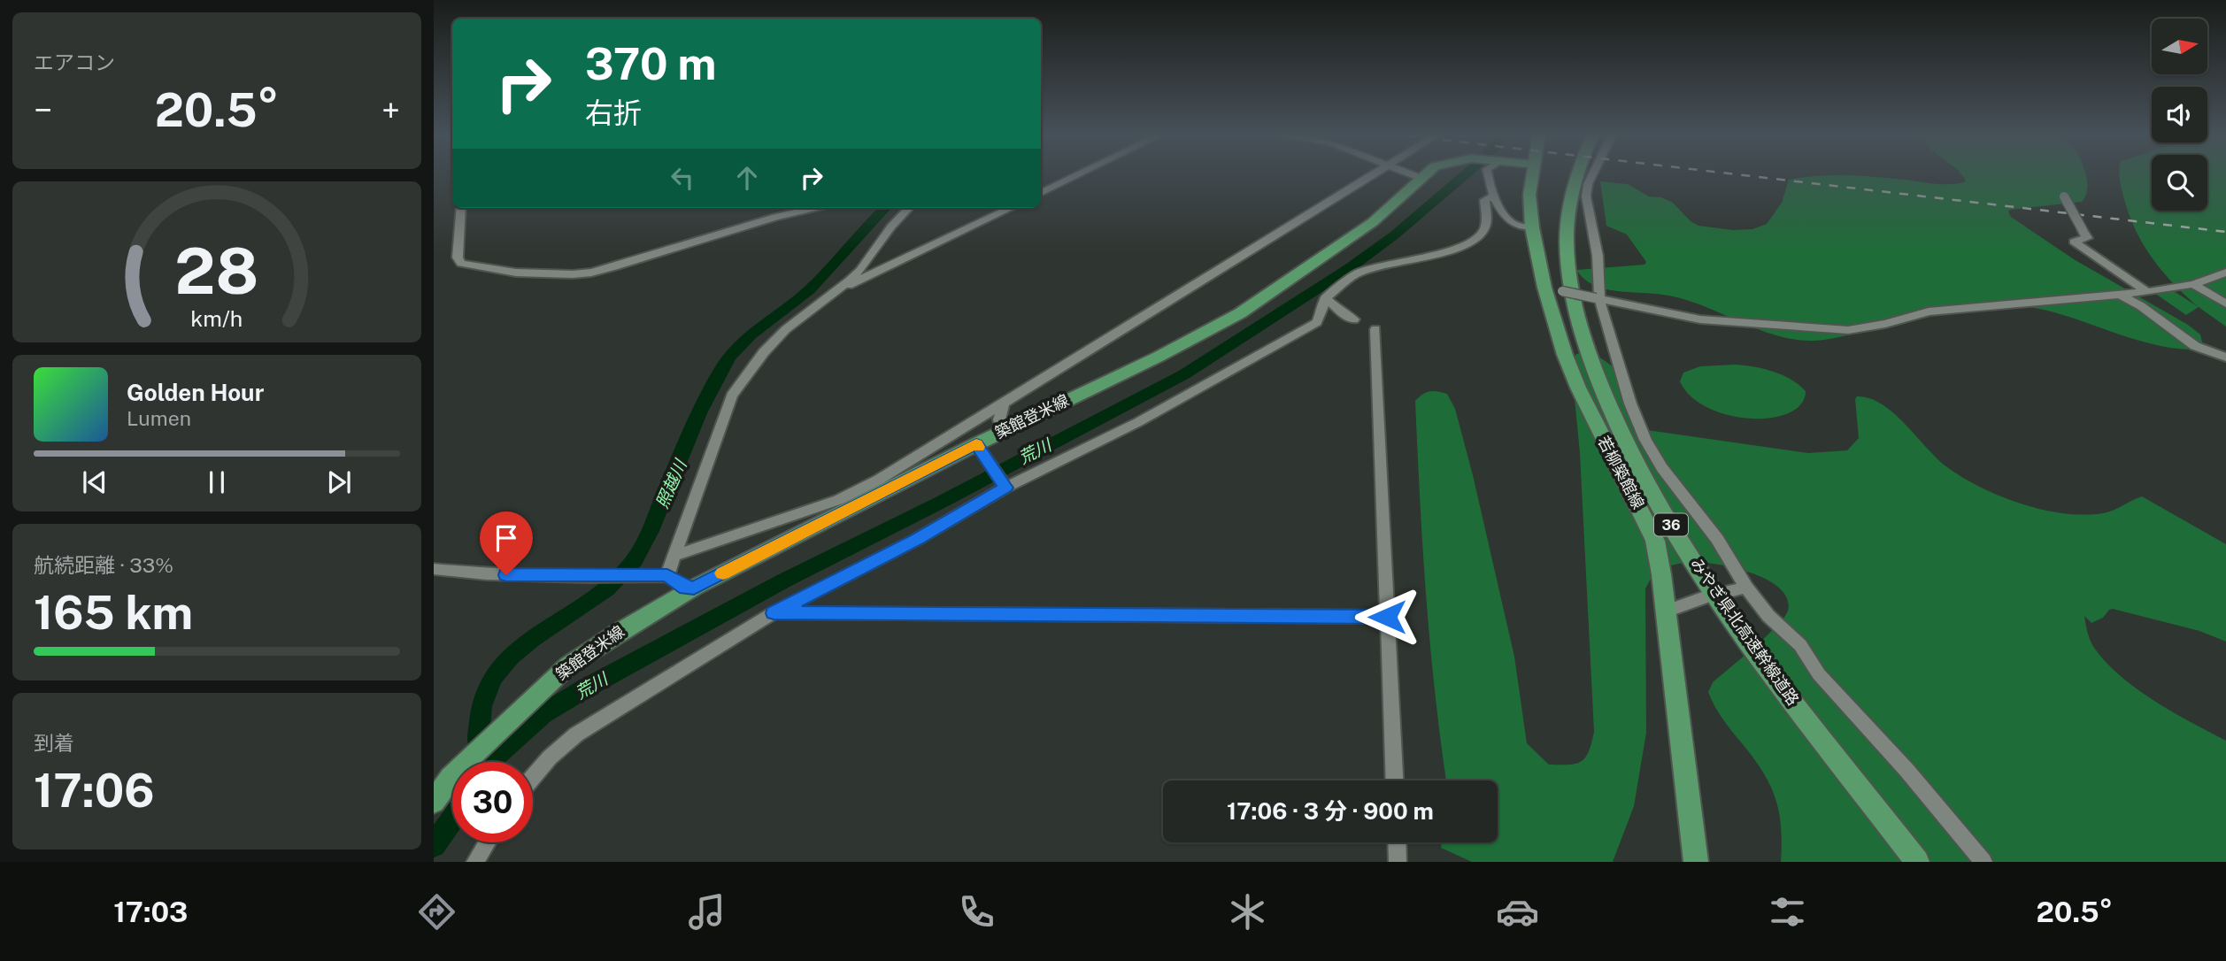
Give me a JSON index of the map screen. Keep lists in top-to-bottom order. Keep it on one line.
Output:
{"streets":{"main road":["築館登米線","若柳築館線","36","みやぎ県北高速幹線道路"]},"water":["荒川","照越川"],"north":"right","page":{"tile":["エアコン",["航続距離 · 33%","165 km"],["到着","17:06"]],"turn":["370 m","右折"],"heat":["−","20.5°","+"],"song":["Golden Hour","Lumen"],"limit":"30","trip":"17:06 · 3 分 · 900 m","tabs":["17:03","20.5°"],"gauge":["28","km/h"]}}
